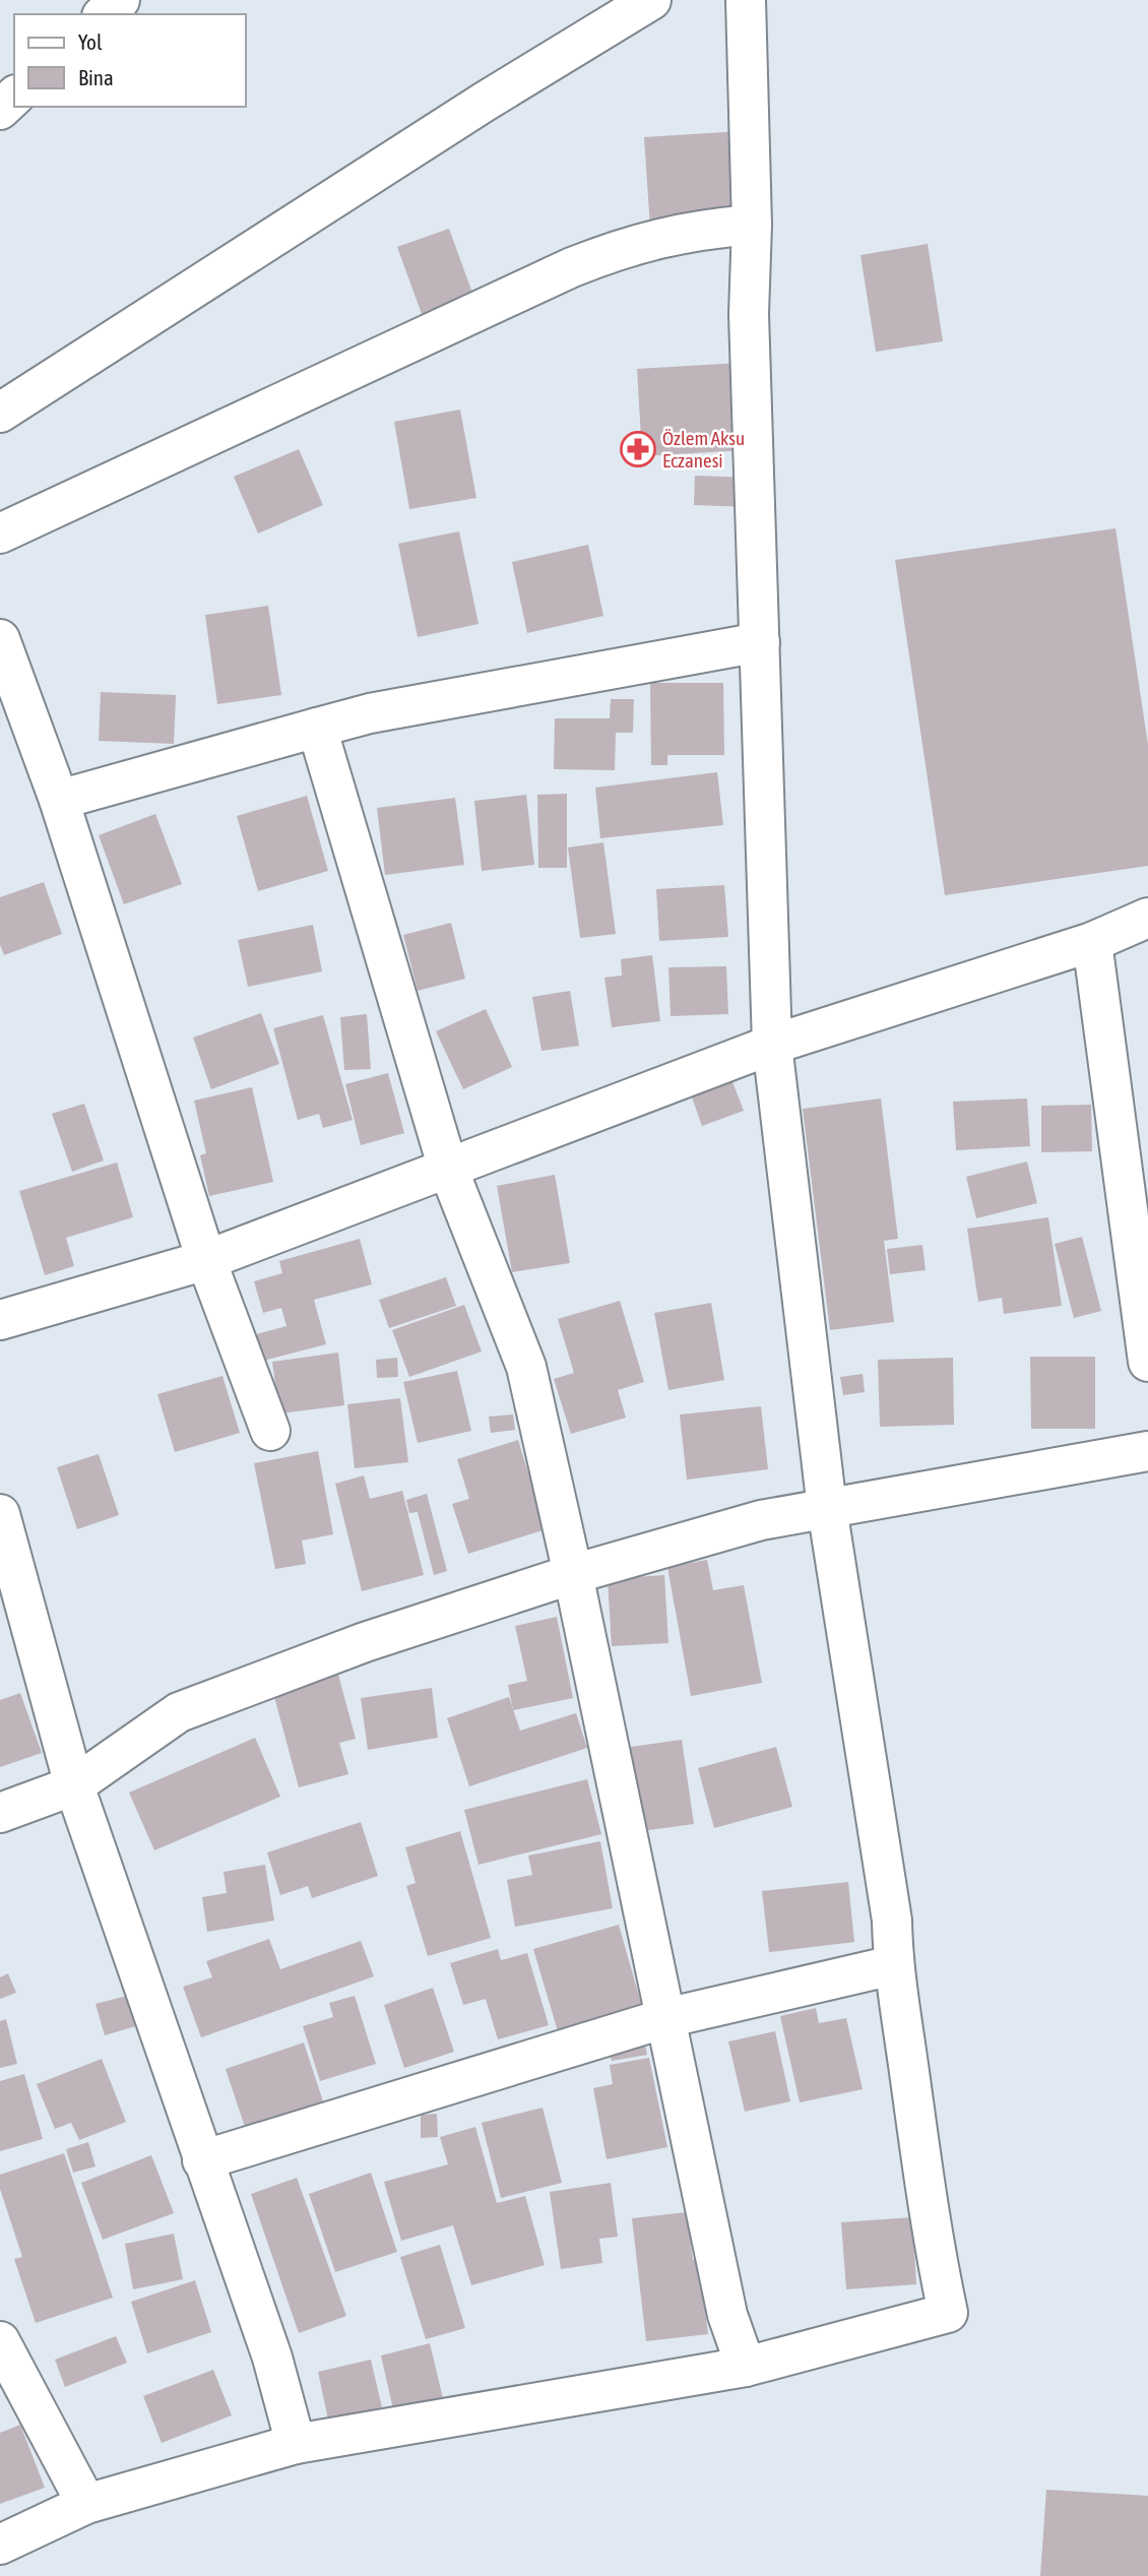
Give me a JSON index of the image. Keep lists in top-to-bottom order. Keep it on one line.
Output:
{"places":{"pharmacy":["Özlem Aksu Eczanesi"]},"legend":["Yol","Bina"]}
